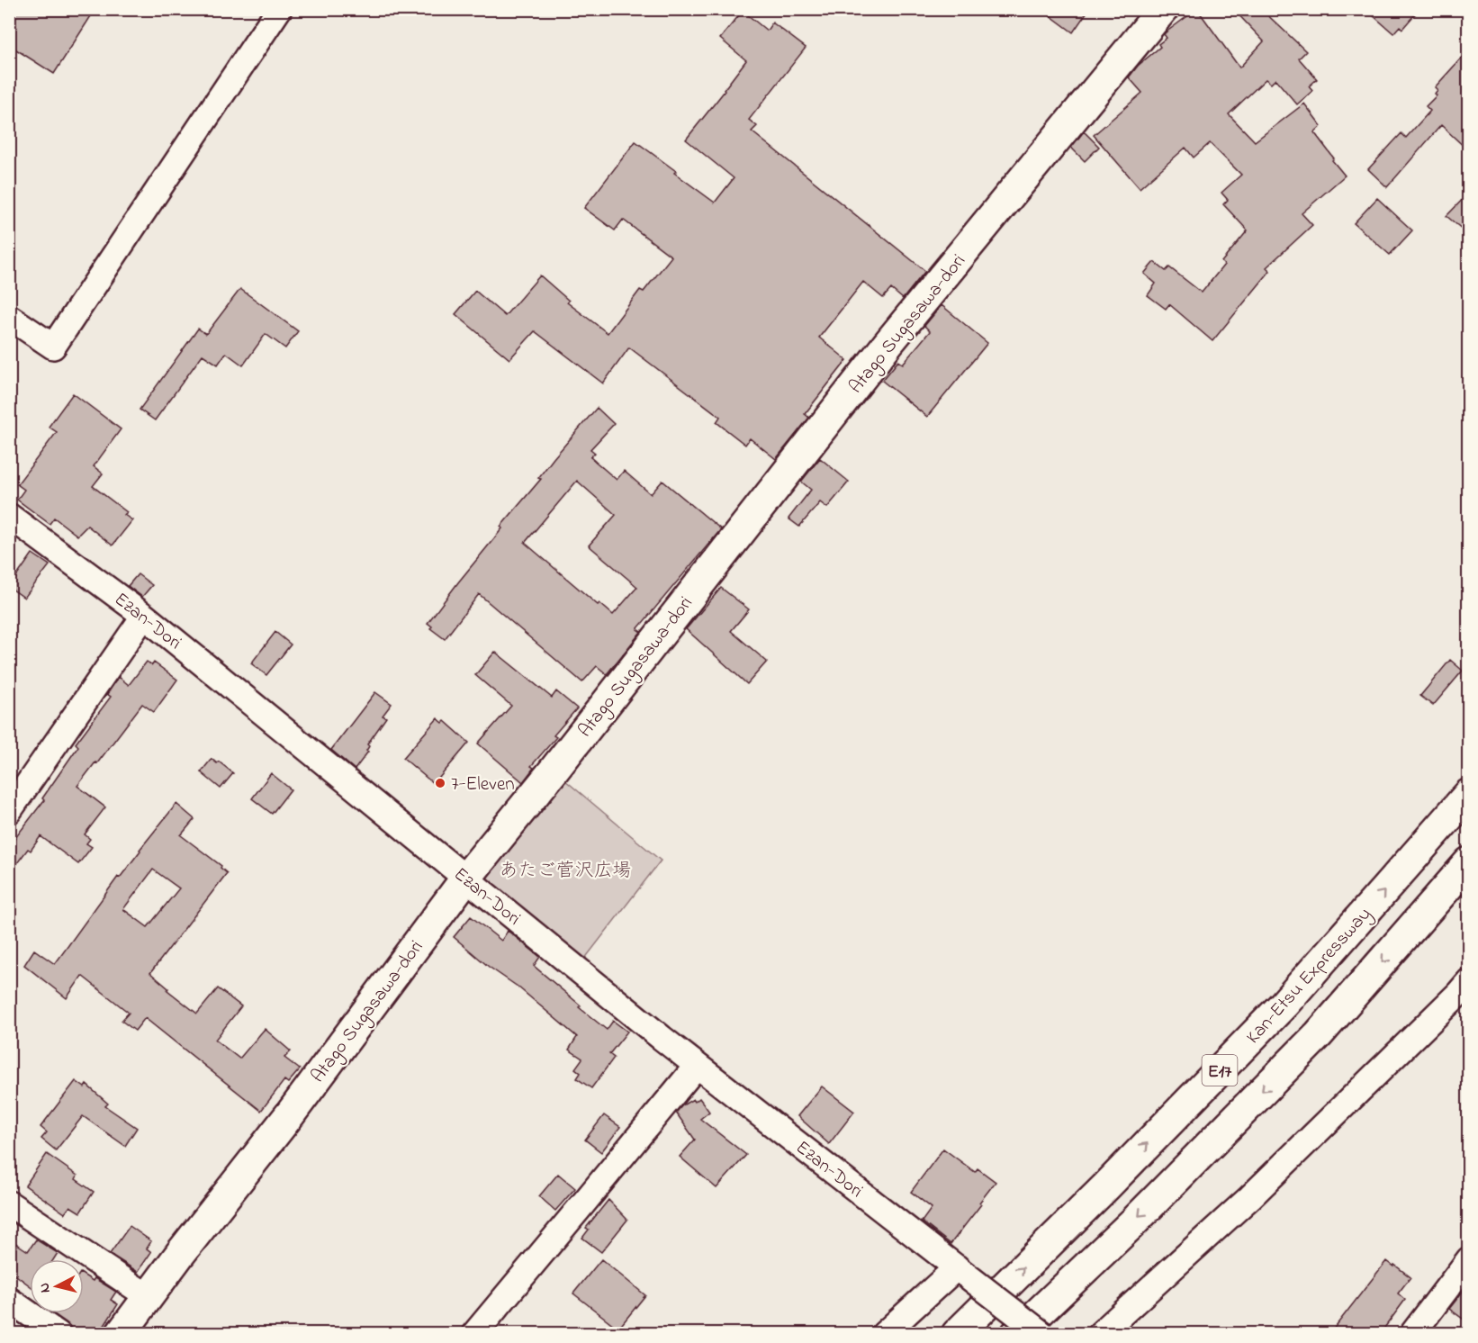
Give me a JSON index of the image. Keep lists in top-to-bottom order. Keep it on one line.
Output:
{"streets":{"main road":["Atago Sugasawa-dori","Kan-Etsu Expressway","E17"],"street":["Ezan-Dori"]},"crossings":[["Atago Sugasawa-dori","Ezan-Dori"]],"parks":["あたご菅沢広場"],"places":["7-Eleven"],"north":"left"}
